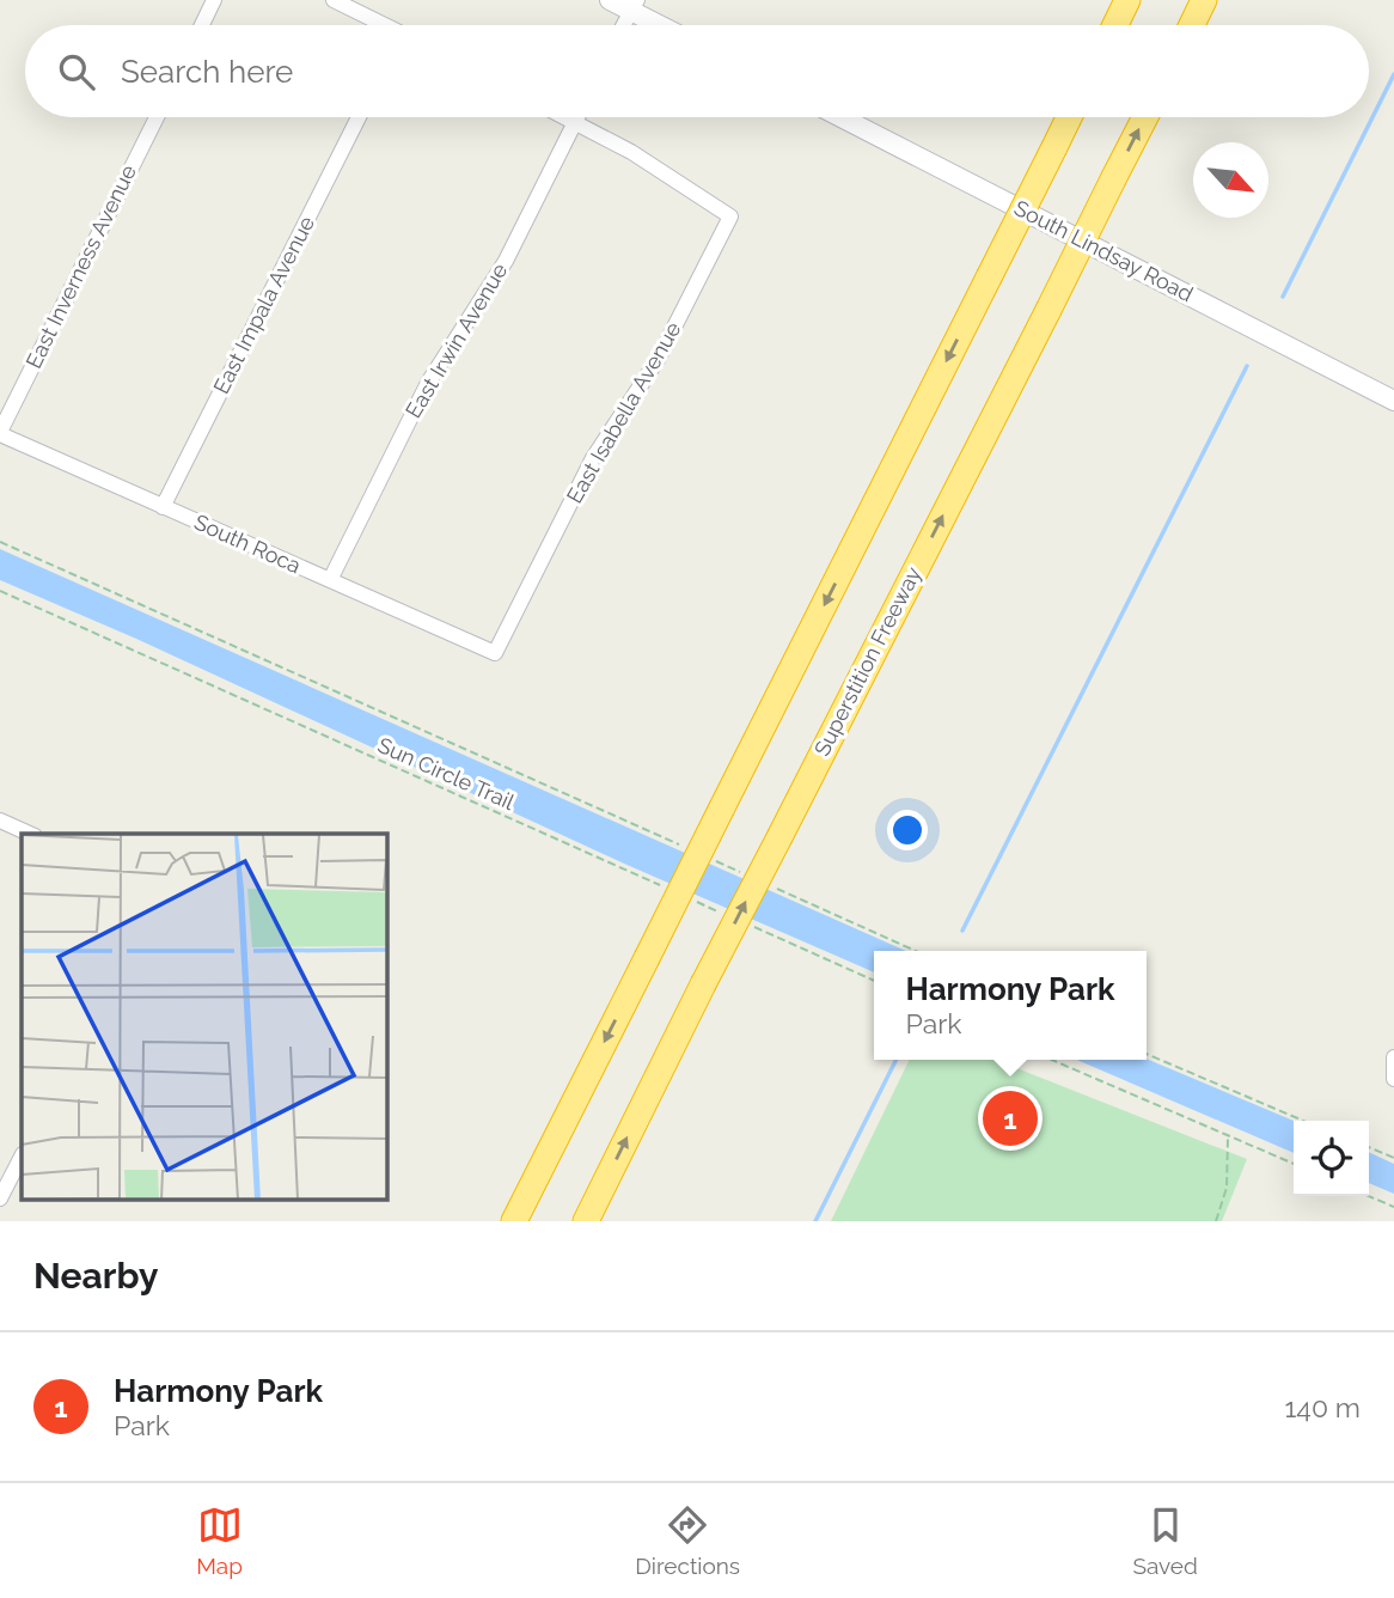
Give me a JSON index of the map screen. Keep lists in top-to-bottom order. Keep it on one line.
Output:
{"streets":{"highway":["Superstition Freeway"],"main road":["South Lindsay Road"],"street":["East Inverness Avenue","East Impala Avenue","East Irwin Avenue","East Isabella Avenue","South Roca"],"path":["Sun Circle Trail"]},"crossings":[["East Inverness Avenue","South Roca"],["East Impala Avenue","South Roca"],["East Irwin Avenue","East Isabella Avenue"],["East Irwin Avenue","South Roca"],["East Isabella Avenue","South Roca"]],"north":"bottom right","page":{"search":"Search here","popup":["Harmony Park","Park"],"pins":"1","heading":"Nearby","list":[{"mark":"1","name":"Harmony Park","note":"Park","value":"140 m"}],"nav":["Map","Directions","Saved"]}}
